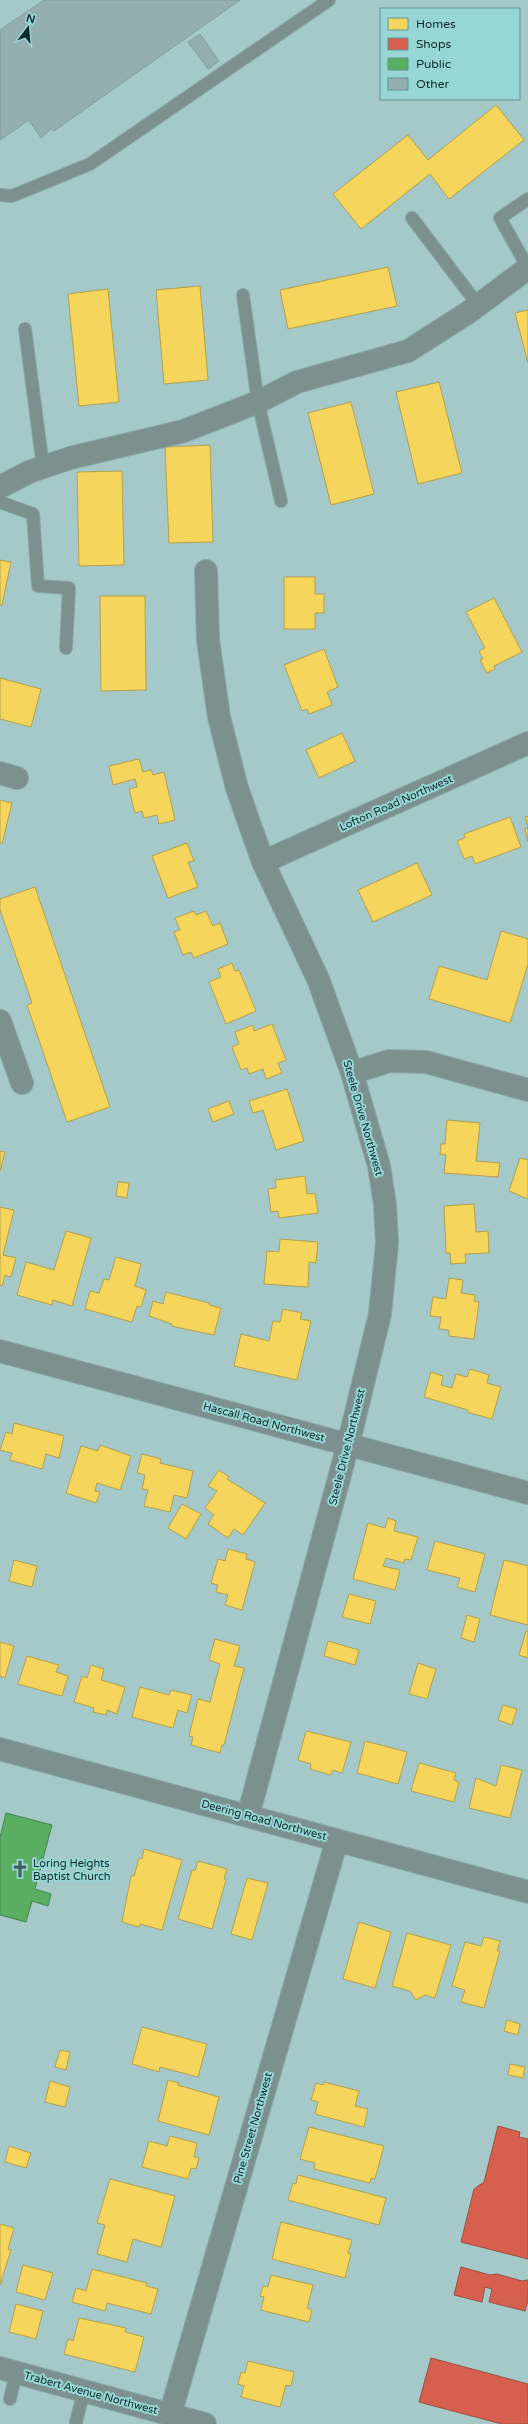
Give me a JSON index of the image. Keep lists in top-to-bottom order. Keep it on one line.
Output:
{"streets":{"street":["Lofton Road Northwest","Steele Drive Northwest","Hascall Road Northwest","Deering Road Northwest","Pine Street Northwest","Trabert Avenue Northwest"]},"crossings":[["Lofton Road Northwest","Steele Drive Northwest"],["Steele Drive Northwest","Hascall Road Northwest"],["Steele Drive Northwest","Deering Road Northwest"],["Deering Road Northwest","Pine Street Northwest"],["Pine Street Northwest","Trabert Avenue Northwest"]],"places":{"church":["Loring Heights Baptist Church"]},"legend":["Homes","Shops","Public","Other"],"north":"top"}
